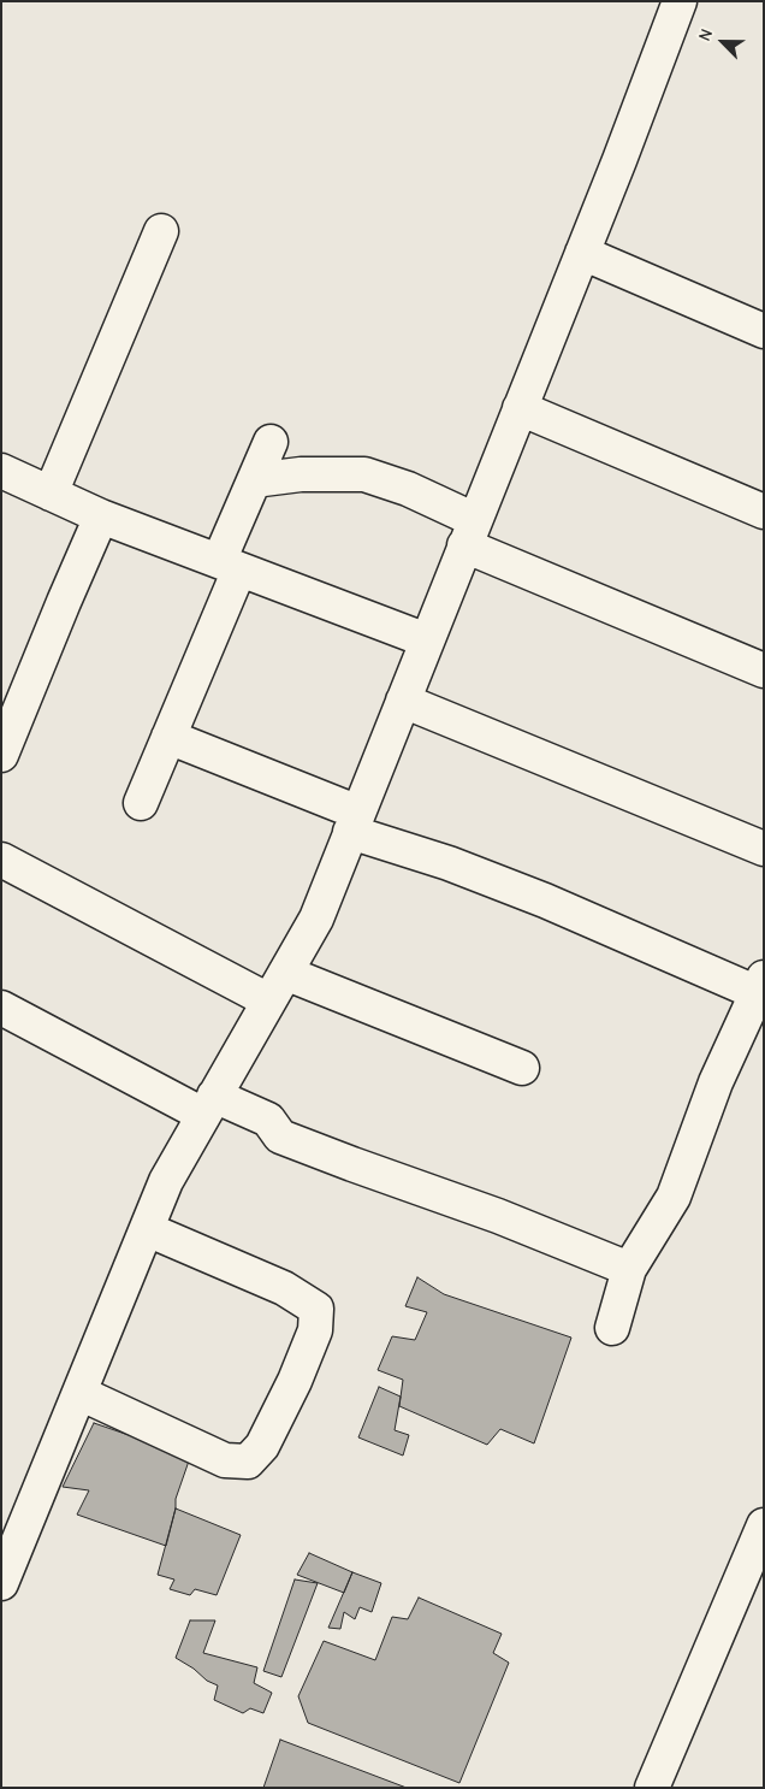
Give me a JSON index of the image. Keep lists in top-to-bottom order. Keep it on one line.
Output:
{"north":"top left"}
